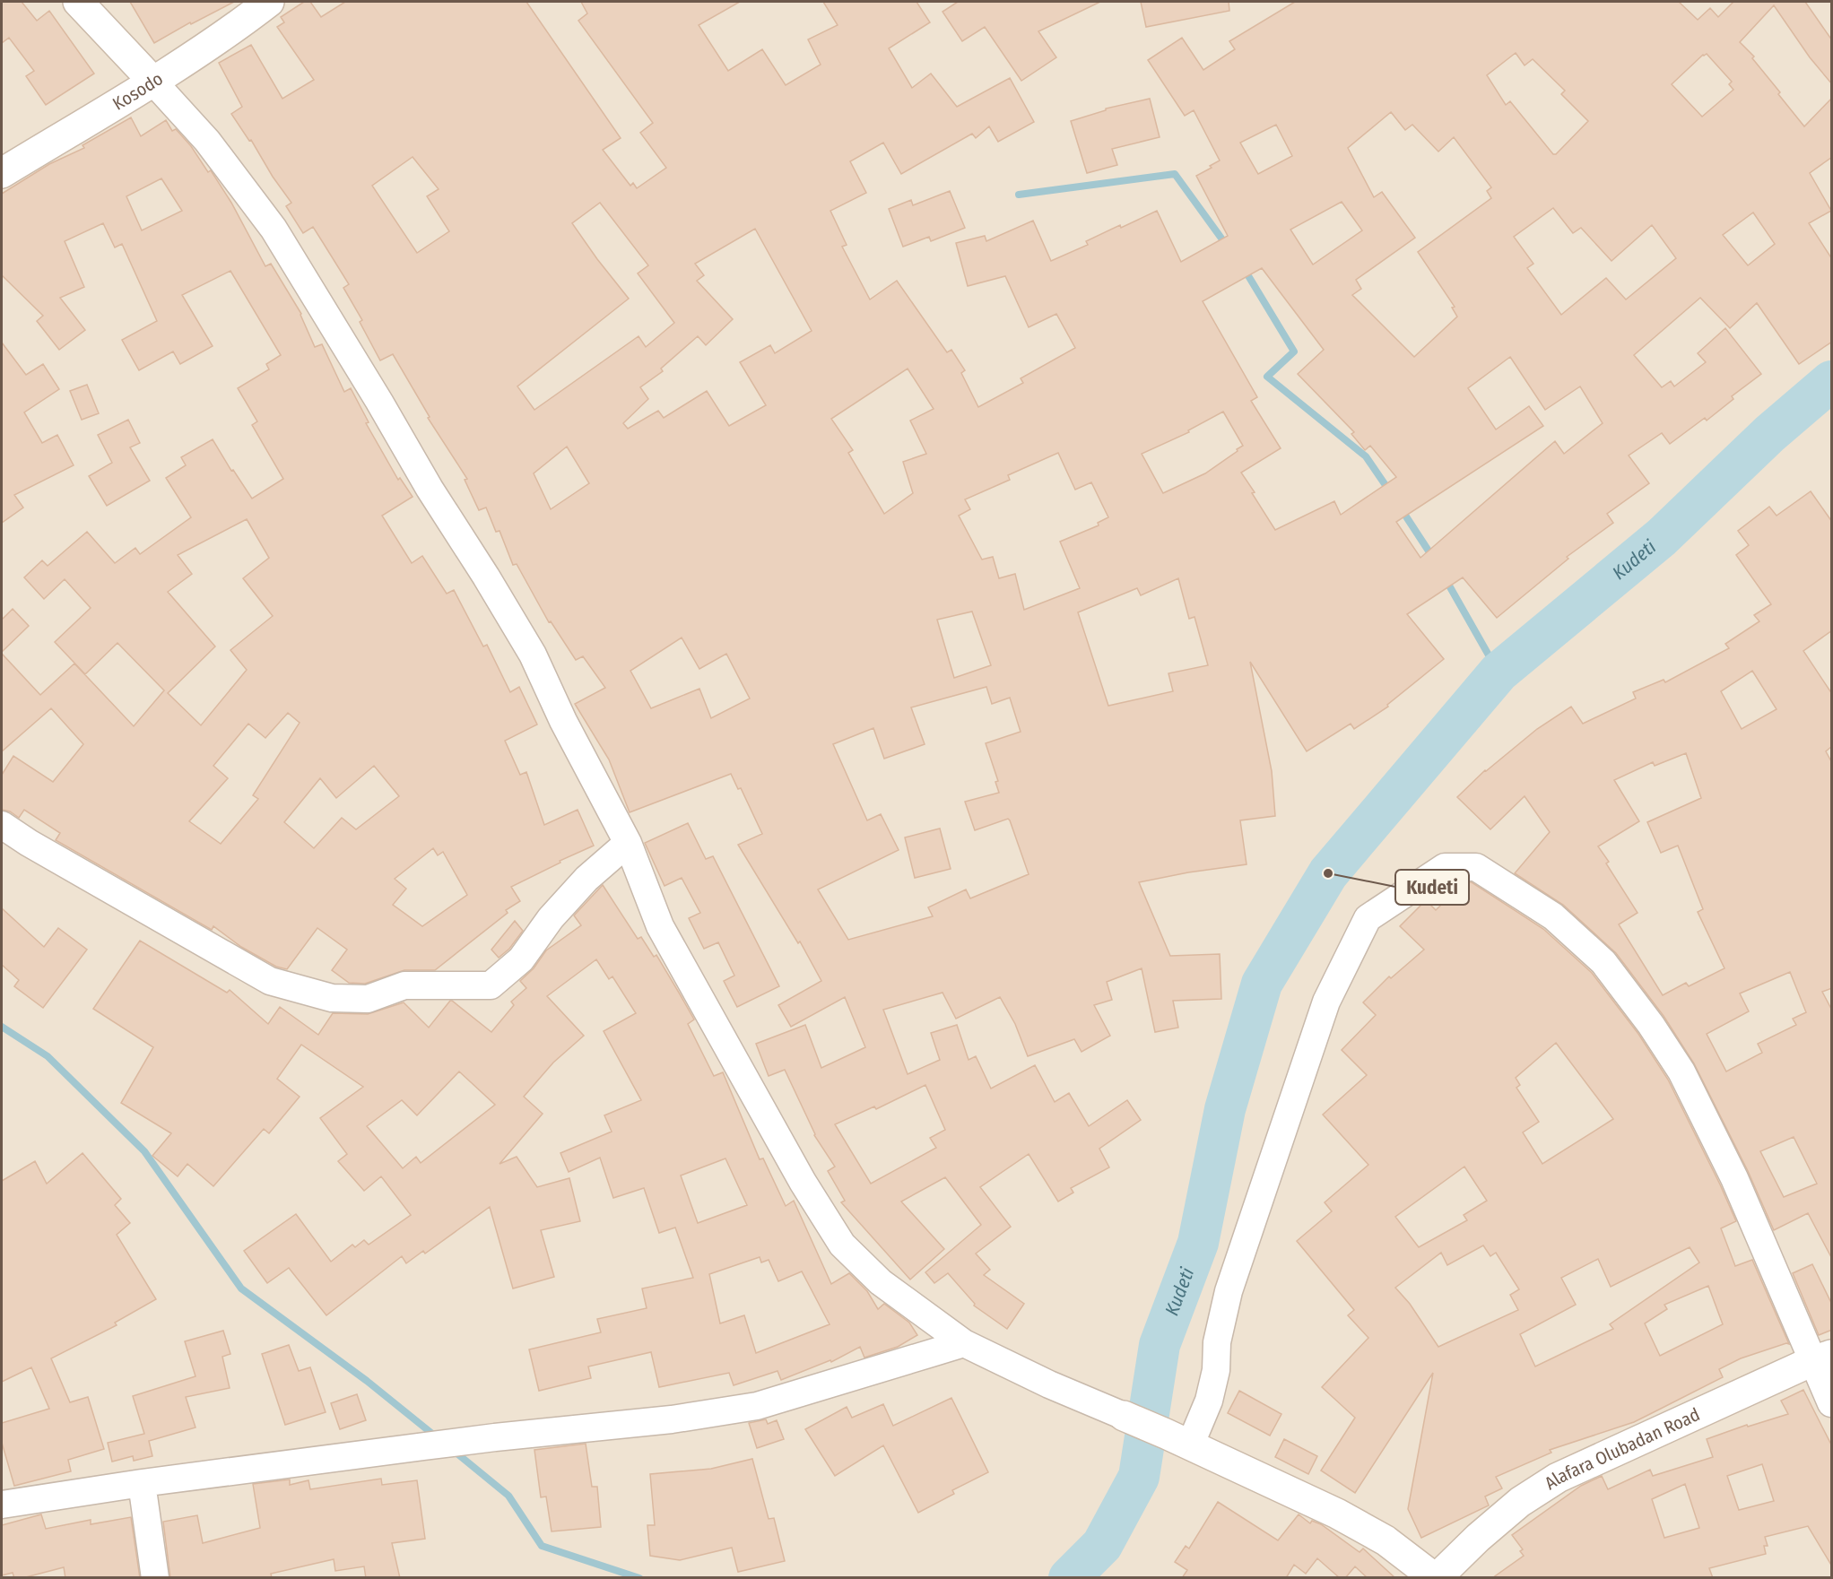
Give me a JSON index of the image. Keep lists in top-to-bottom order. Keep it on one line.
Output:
{"streets":{"street":["Kosodo","Alafara Olubadan Road"]},"water":["Kudeti"],"places":["Kudeti"]}
